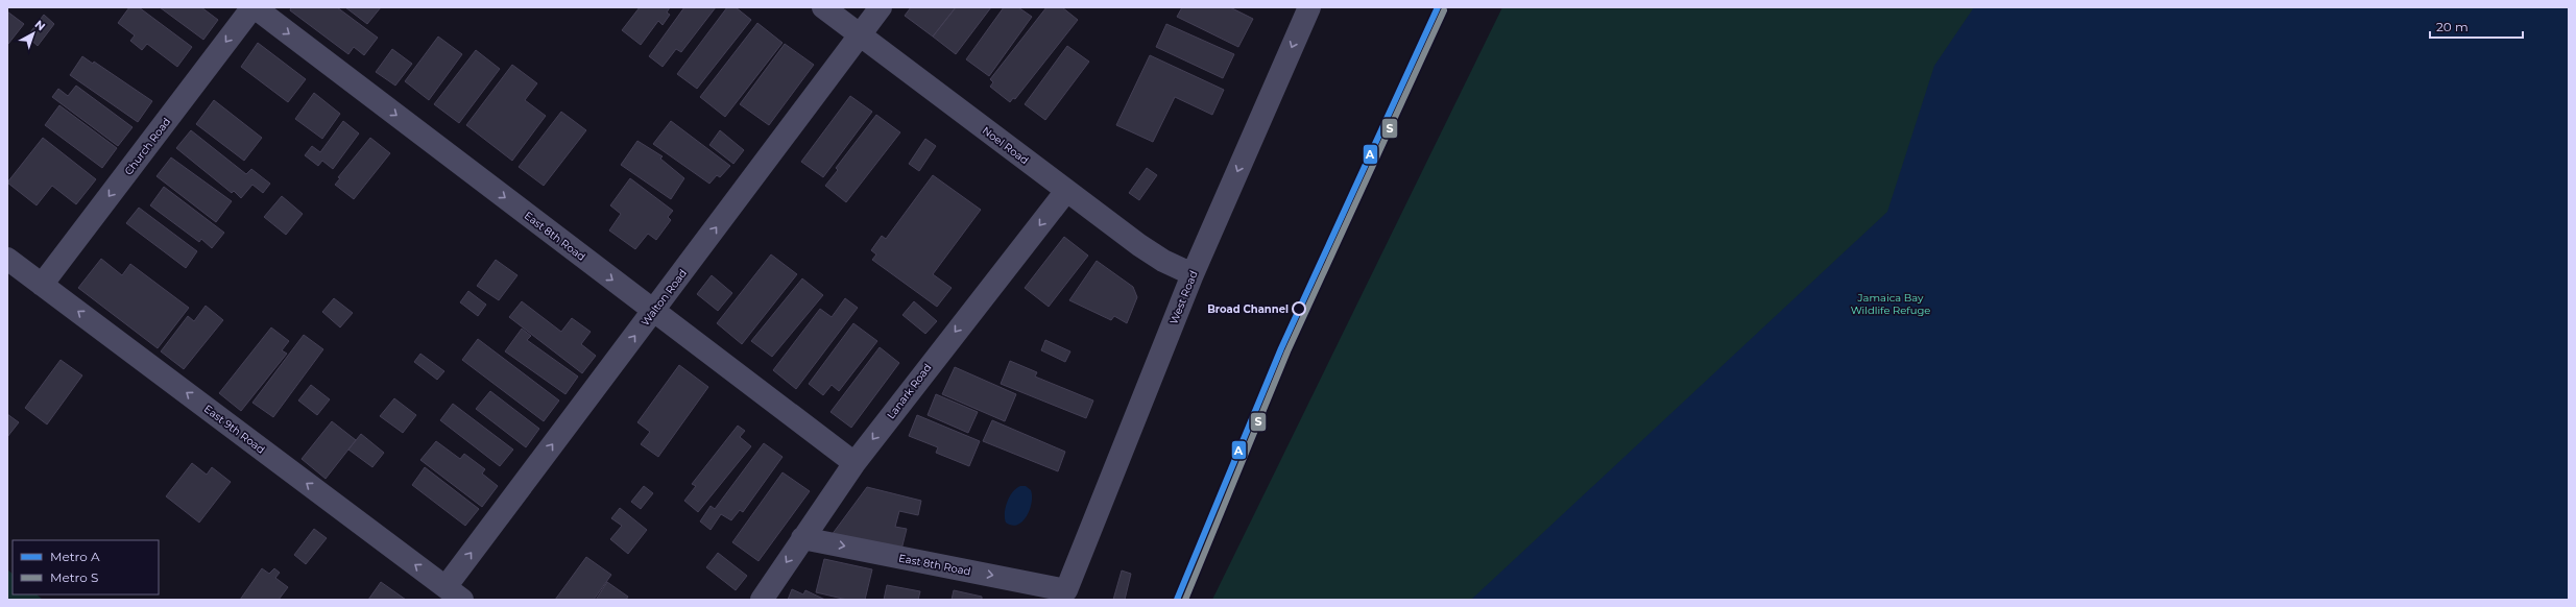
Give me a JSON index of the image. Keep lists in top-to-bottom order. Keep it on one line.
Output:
{"streets":{"street":["Noel Road","Church Road","East 8th Road","Walton Road","West Road","Lanark Road","East 9th Road"]},"crossings":[["Noel Road","Walton Road"],["Noel Road","West Road"],["Noel Road","Lanark Road"],["Church Road","East 8th Road"],["Church Road","East 9th Road"],["East 8th Road","Walton Road"],["East 8th Road","West Road"],["East 8th Road","Lanark Road"],["Walton Road","East 9th Road"]],"one_way":["Church Road","East 8th Road","Walton Road","West Road","Lanark Road","East 9th Road"],"parks":["Jamaica Bay Wildlife Refuge"],"places":["Broad Channel"],"lines":["metro line A","metro line S"],"legend":["Metro A","Metro S"],"scale_bar":"20 m","north":"top right"}
